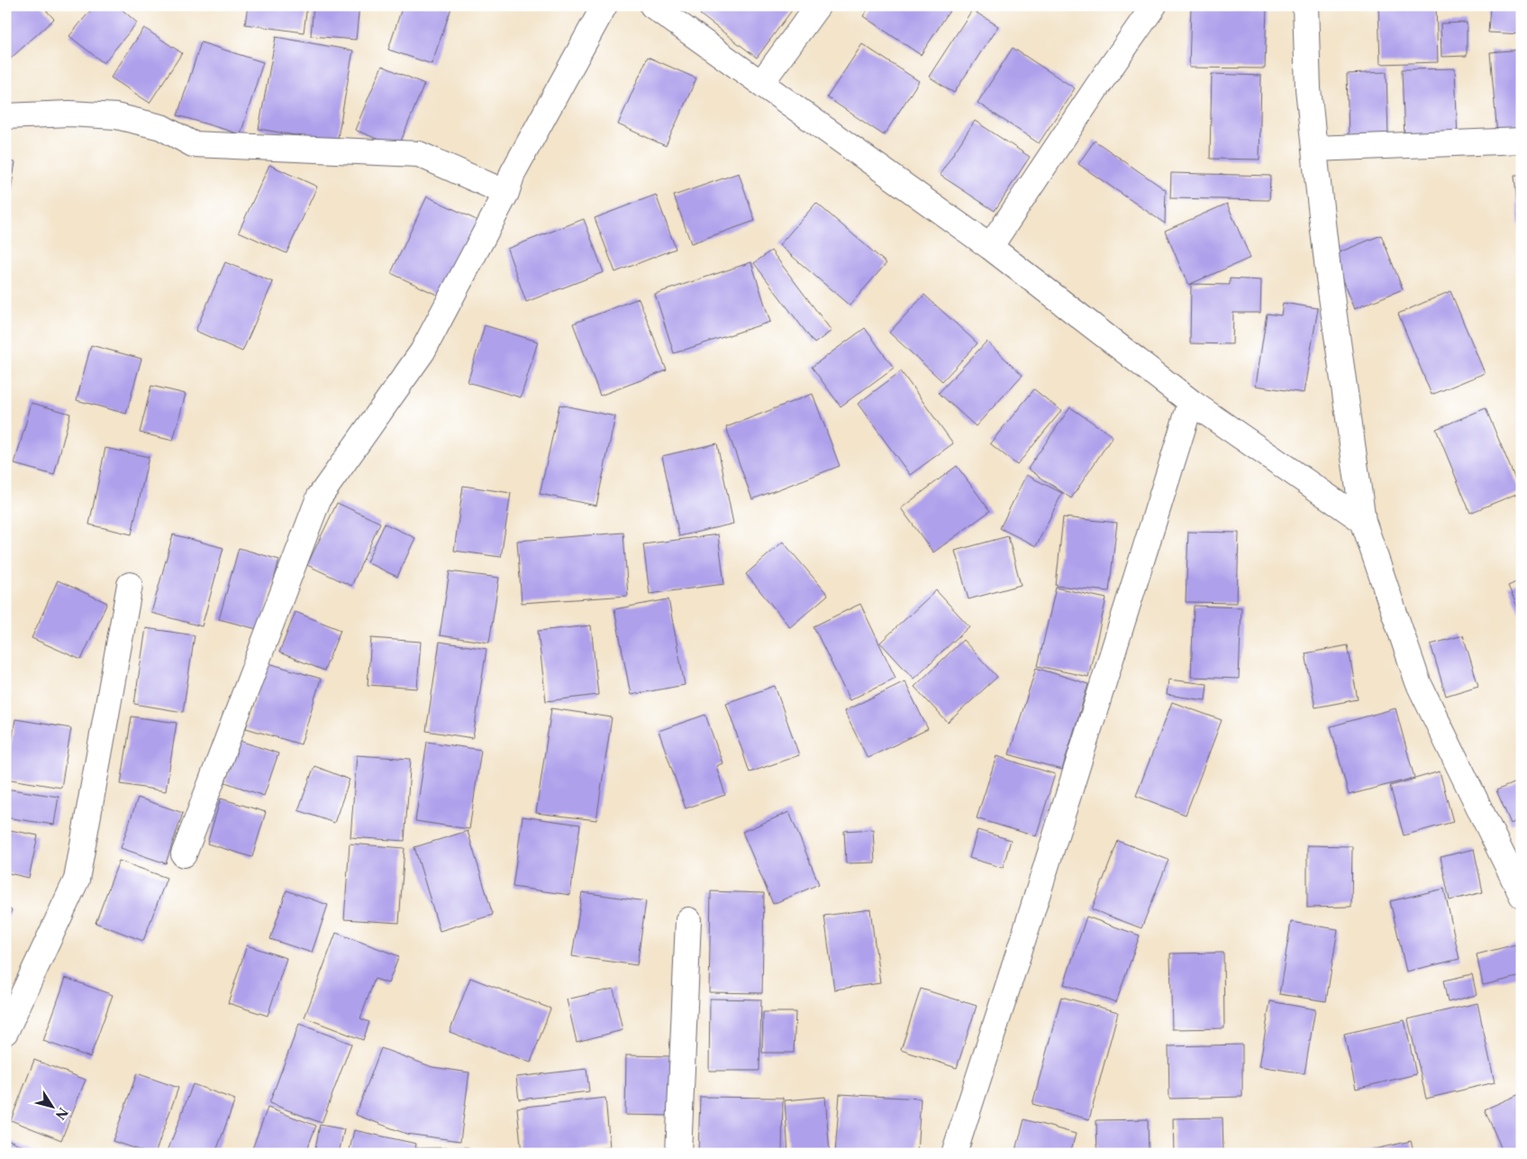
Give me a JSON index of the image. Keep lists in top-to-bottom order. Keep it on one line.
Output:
{"north":"bottom right"}
